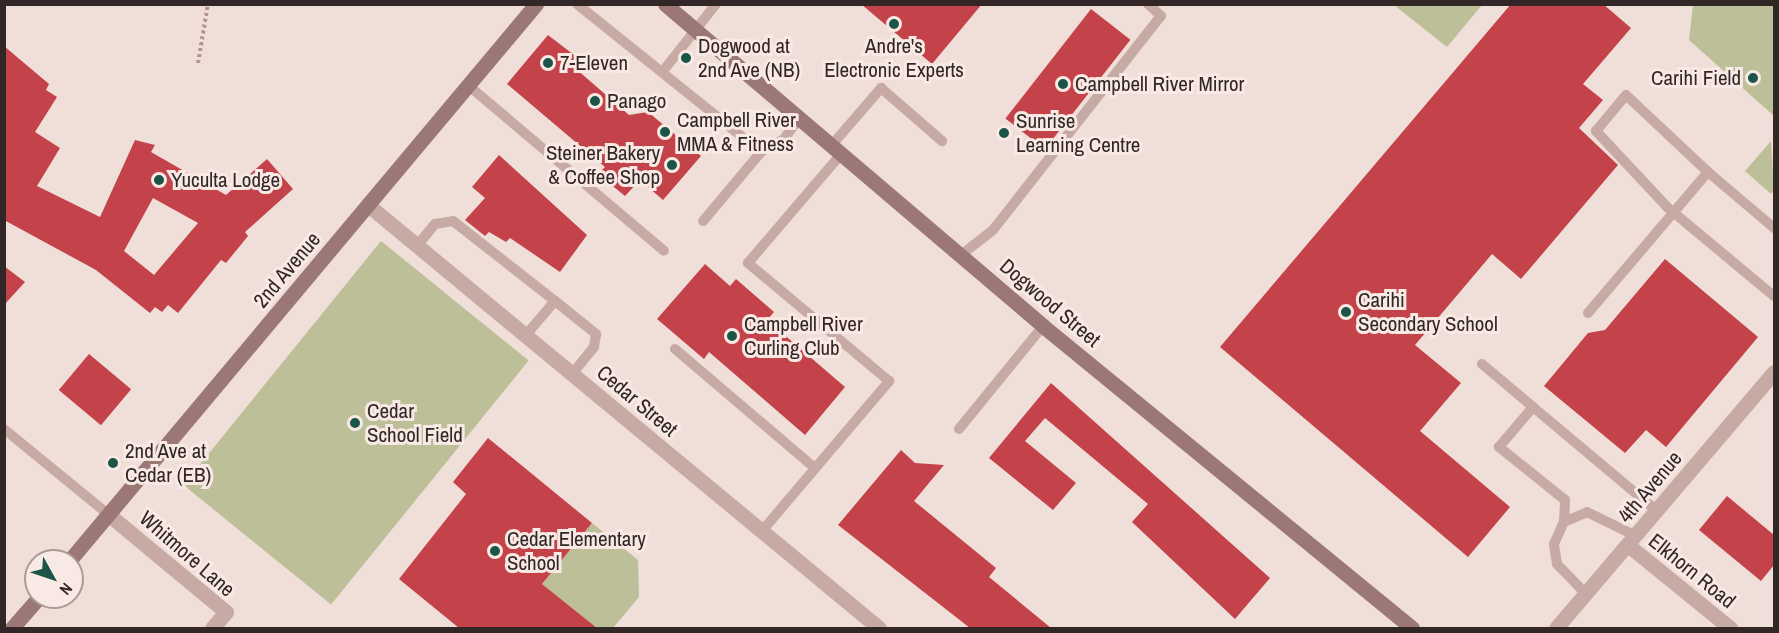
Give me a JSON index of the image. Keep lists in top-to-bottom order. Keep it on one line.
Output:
{"streets":{"main road":["2nd Avenue","Dogwood Street"],"street":["Cedar Street","4th Avenue","Whitmore Lane","Elkhorn Road"]},"crossings":[["2nd Avenue","Cedar Street"],["2nd Avenue","Whitmore Lane"],["4th Avenue","Elkhorn Road"]],"places":["Andre's Electronic Experts","Dogwood at 2nd Ave (NB)","7-Eleven","Carihi Field","Campbell River Mirror","Panago","Campbell River MMA & Fitness","Sunrise Learning Centre","Steiner Bakery & Coffee Shop","Yuculta Lodge","Carihi Secondary School","Campbell River Curling Club","Cedar School Field","2nd Ave at Cedar (EB)","Cedar Elementary School"],"north":"bottom right"}
